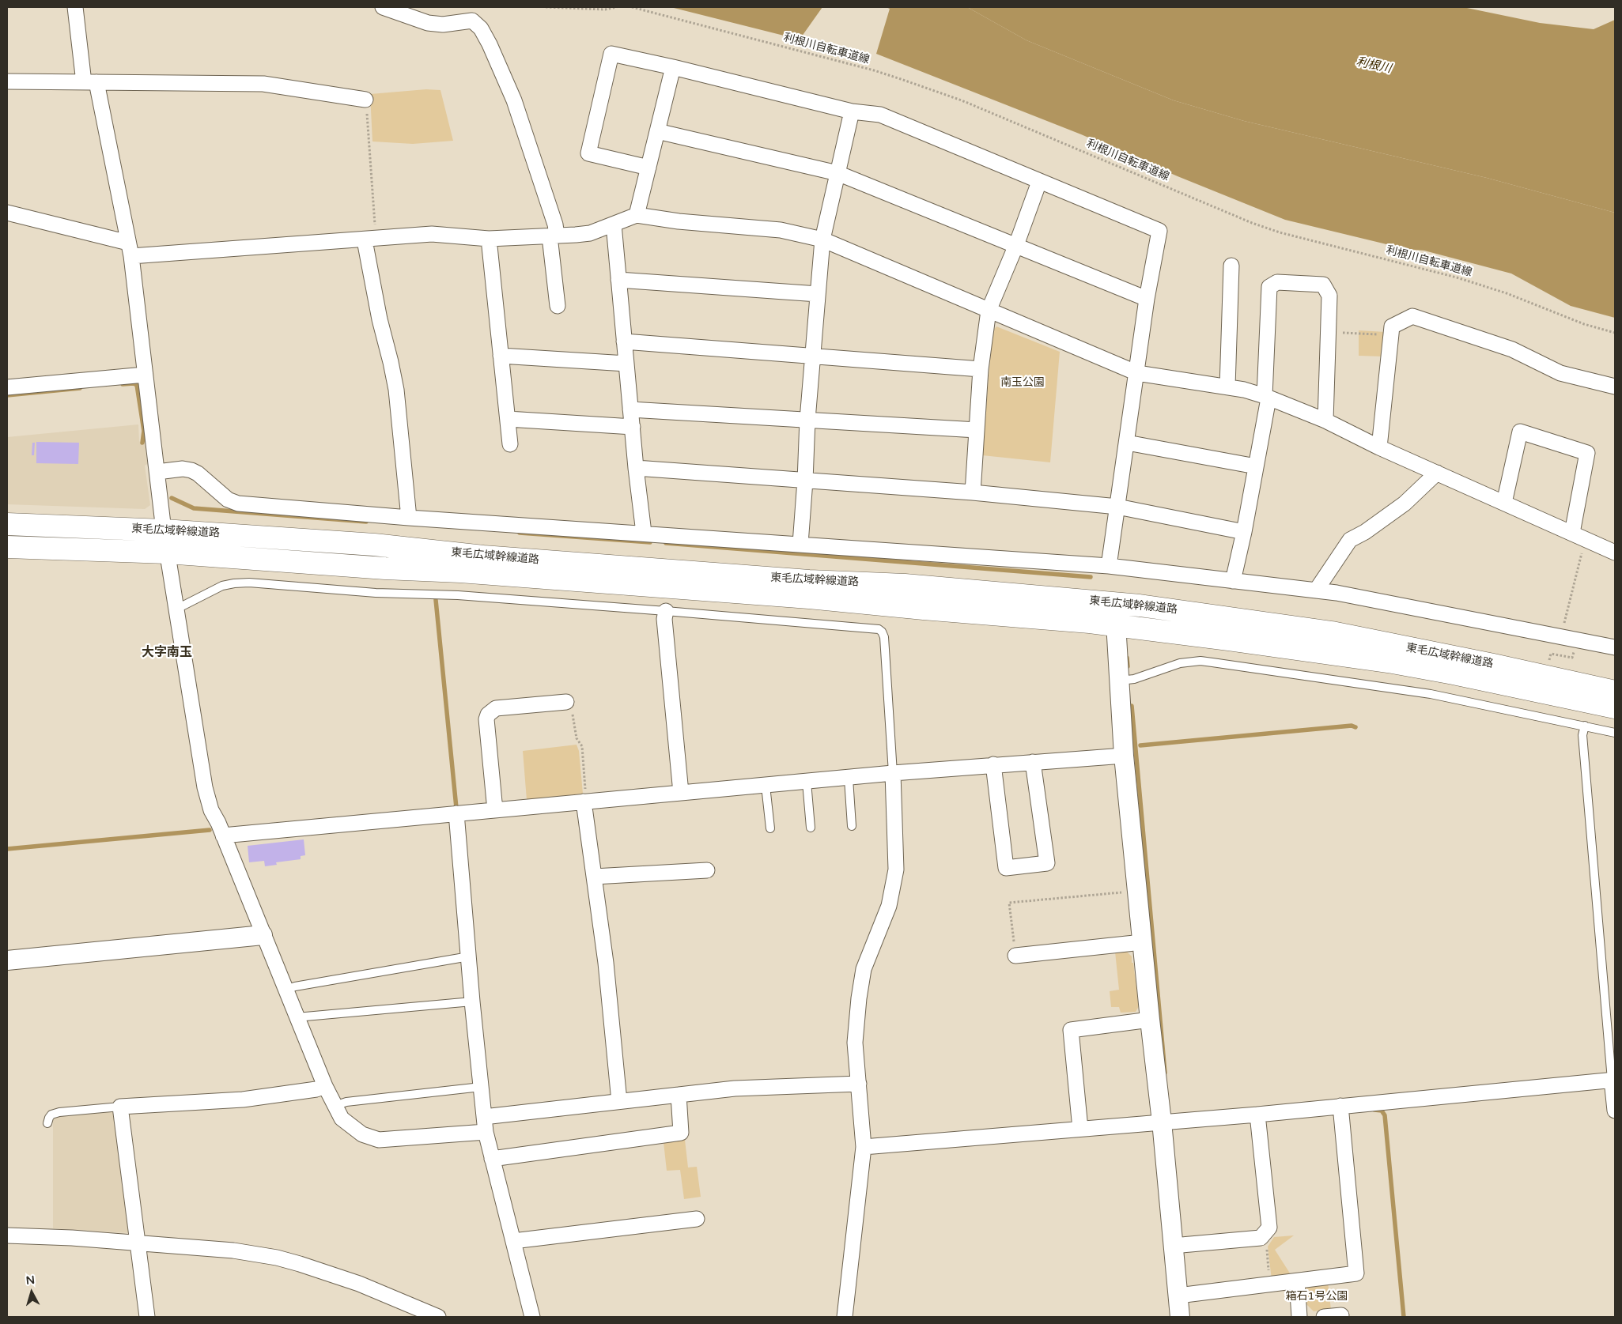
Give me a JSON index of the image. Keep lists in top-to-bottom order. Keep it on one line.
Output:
{"streets":{"highway":["東毛広域幹線道路"],"path":["利根川自転車道線"]},"districts":["大字南玉"],"water":["利根川"],"parks":["南玉公園","箱石1号公園"],"north":"top"}
